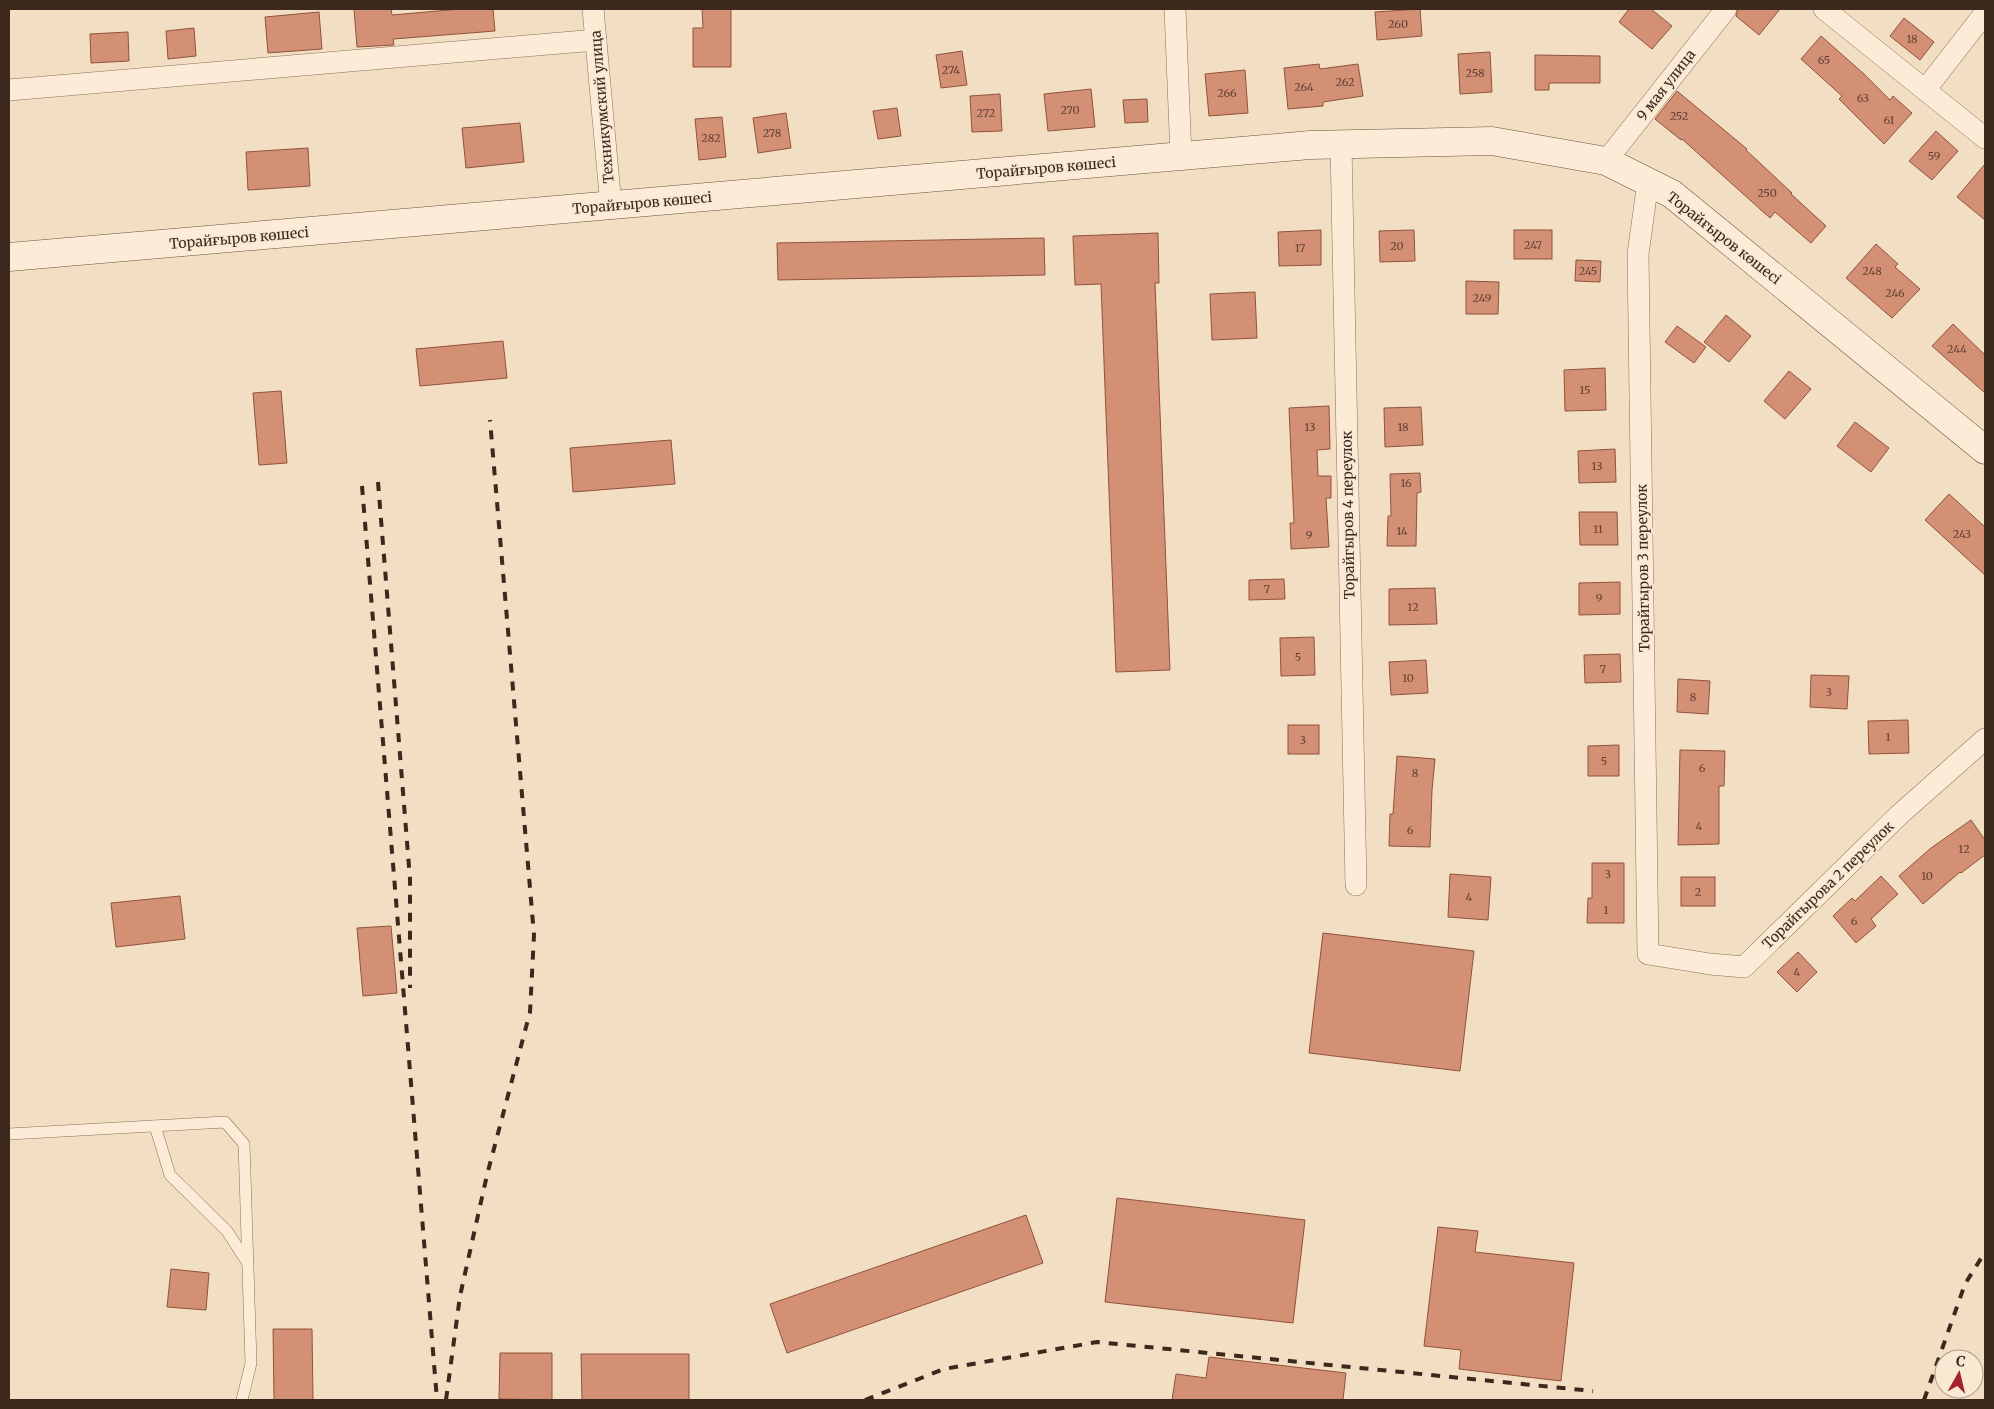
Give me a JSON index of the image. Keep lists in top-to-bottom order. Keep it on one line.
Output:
{"streets":{"street":["9 мая улица","Техникумский улица","Торайғыров көшесі","Торайгыров 4 переулок","Торайгыров 3 переулок","Торайгырова 2 переулок"]},"crossings":[["9 мая улица","Торайғыров көшесі"],["Техникумский улица","Торайғыров көшесі"],["Торайғыров көшесі","Торайгыров 4 переулок"],["Торайғыров көшесі","Торайгыров 3 переулок"],["Торайгыров 3 переулок","Торайгырова 2 переулок"]],"house_numbers":["260","18","65","274","258","262","264","266","63","270","272","252","61","278","282","59","250","247","20","17","245","248","246","249","244","15","13","18","13","16","11","14","243","9","7","9","12","5","7","10","3","8","1","3","5","6","8","4","6","12","3","10","2","4","1","6","4"],"north":"top"}
